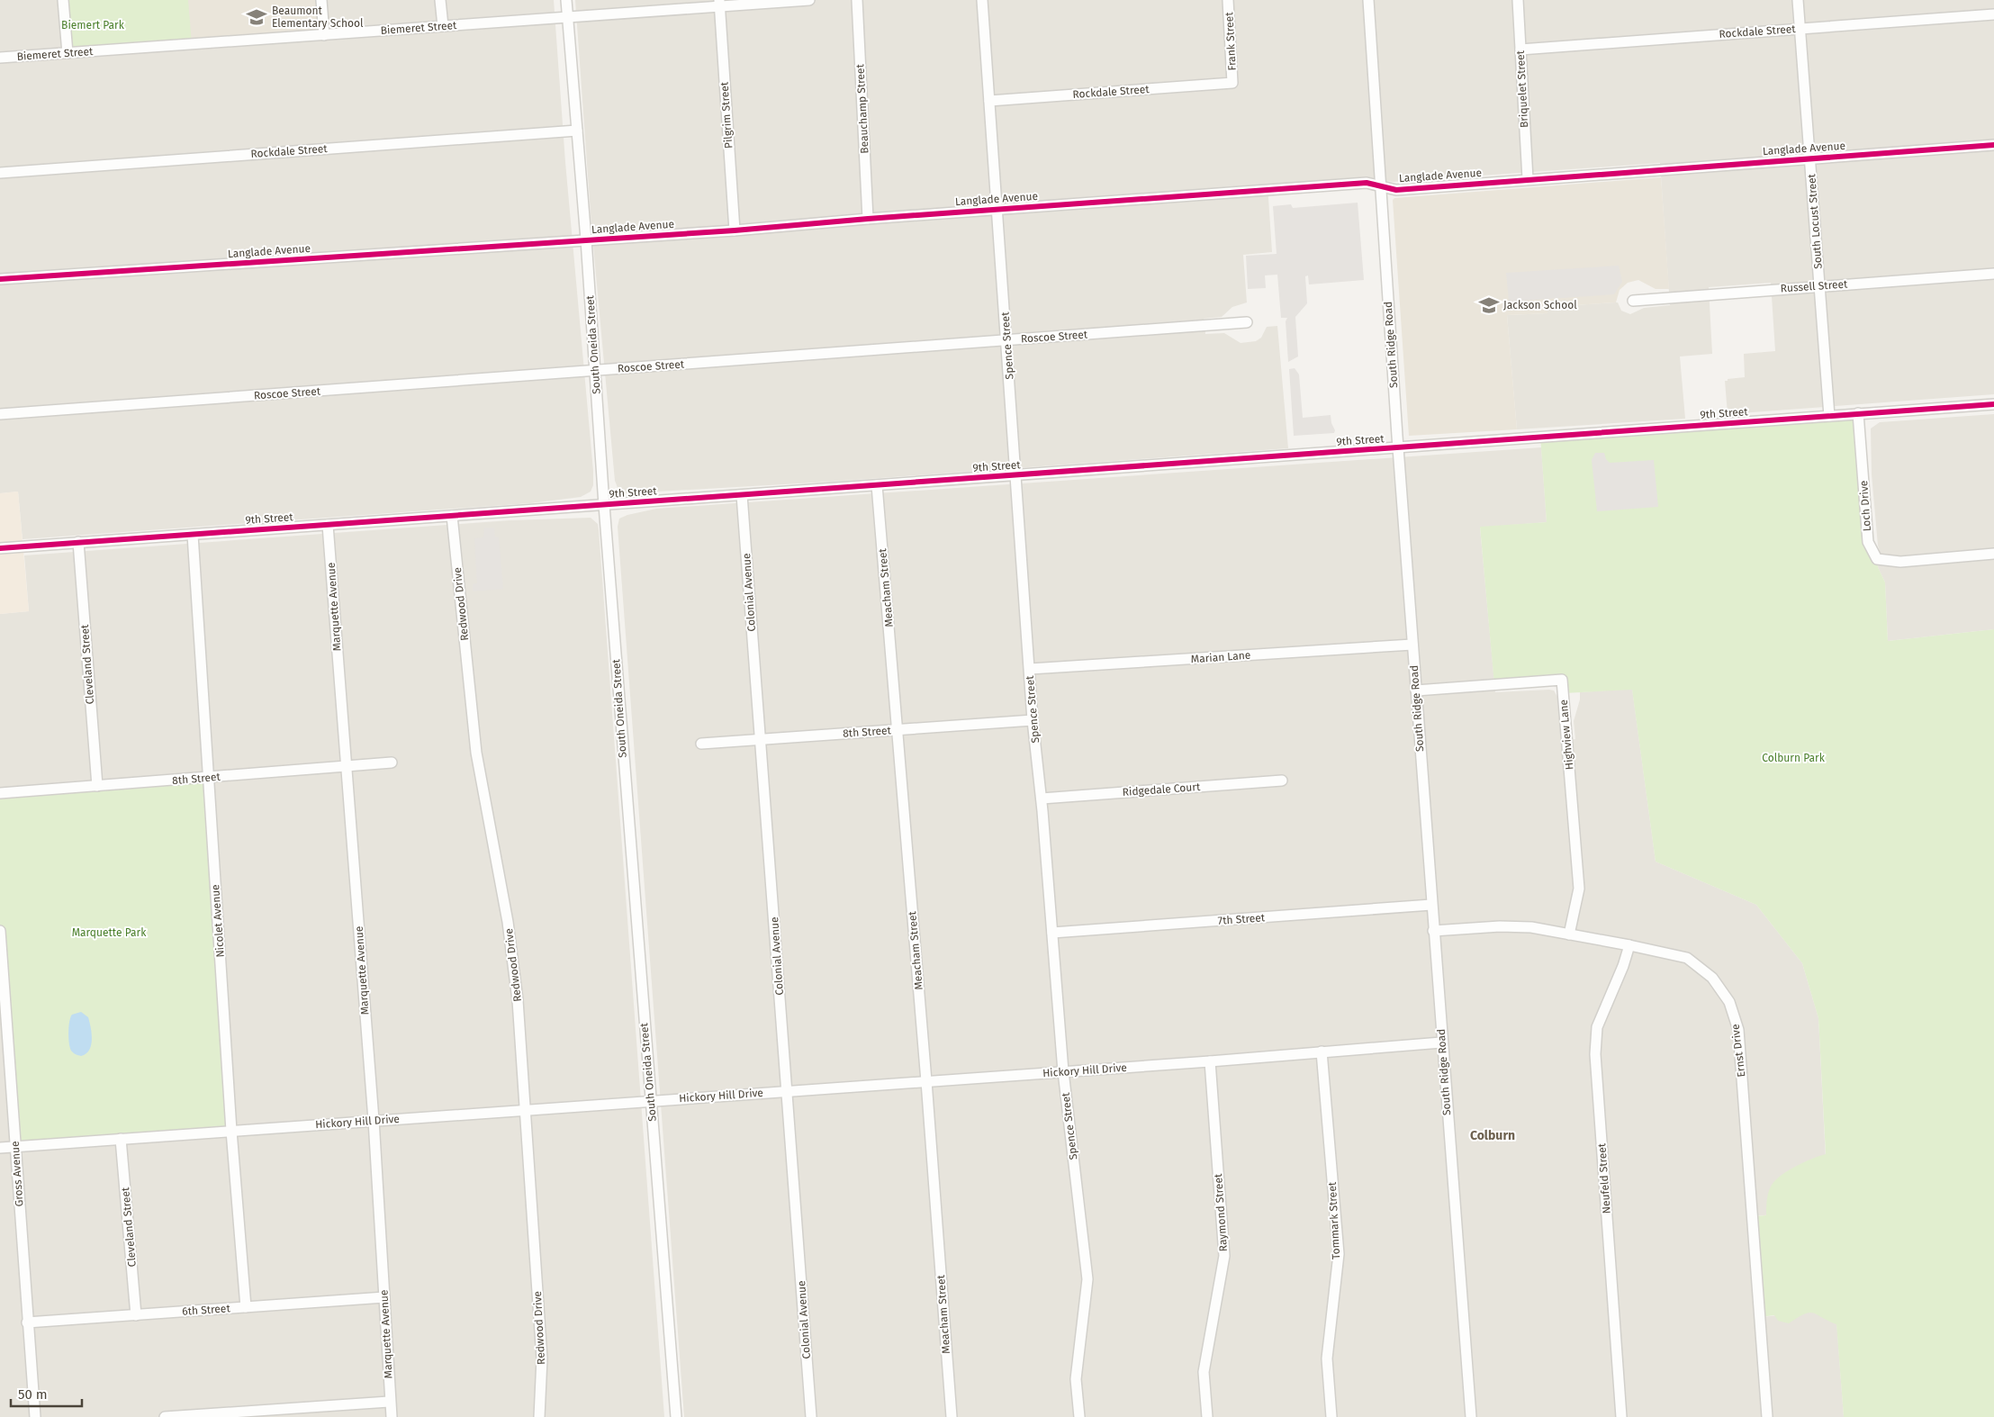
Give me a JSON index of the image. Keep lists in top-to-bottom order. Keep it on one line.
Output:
{"streets":{"street":["Biemeret Street","Rockdale Street","Frank Street","Briquelet Street","Beauchamp Street","Pilgrim Street","Langlade Avenue","South Locust Street","Russell Street","Roscoe Street","South Oneida Street","South Ridge Road","Spence Street","9th Street","Loch Drive","Meacham Street","Colonial Avenue","Redwood Drive","Marquette Avenue","Marian Lane","Cleveland Street","8th Street","Highview Lane","Ridgedale Court","7th Street","Nicolet Avenue","Ernst Drive","Hickory Hill Drive","Gross Avenue","Neufeld Street","Raymond Street","Tommark Street","6th Street"]},"crossings":[["Biemeret Street","Pilgrim Street"],["Biemeret Street","South Oneida Street"],["Rockdale Street","Frank Street"],["Rockdale Street","Briquelet Street"],["Rockdale Street","South Locust Street"],["Rockdale Street","South Oneida Street"],["Rockdale Street","Spence Street"],["Briquelet Street","Langlade Avenue"],["Beauchamp Street","Langlade Avenue"],["Pilgrim Street","Langlade Avenue"],["Langlade Avenue","South Locust Street"],["Langlade Avenue","South Oneida Street"],["Langlade Avenue","South Ridge Road"],["Langlade Avenue","Spence Street"],["South Locust Street","Russell Street"],["South Locust Street","9th Street"],["Roscoe Street","South Oneida Street"],["Roscoe Street","Spence Street"],["South Oneida Street","9th Street"],["South Oneida Street","Hickory Hill Drive"],["South Ridge Road","9th Street"],["South Ridge Road","Marian Lane"],["South Ridge Road","Highview Lane"],["South Ridge Road","7th Street"],["South Ridge Road","Ernst Drive"],["South Ridge Road","Hickory Hill Drive"],["Spence Street","9th Street"],["Spence Street","Marian Lane"],["Spence Street","8th Street"],["Spence Street","Ridgedale Court"],["Spence Street","7th Street"],["Spence Street","Hickory Hill Drive"],["9th Street","Loch Drive"],["9th Street","Meacham Street"],["9th Street","Colonial Avenue"],["9th Street","Redwood Drive"],["9th Street","Marquette Avenue"],["9th Street","Cleveland Street"],["9th Street","Nicolet Avenue"],["Meacham Street","8th Street"],["Meacham Street","Hickory Hill Drive"],["Colonial Avenue","8th Street"],["Colonial Avenue","Hickory Hill Drive"],["Redwood Drive","Hickory Hill Drive"],["Marquette Avenue","8th Street"],["Marquette Avenue","Hickory Hill Drive"],["Marquette Avenue","6th Street"],["Cleveland Street","8th Street"],["Cleveland Street","Hickory Hill Drive"],["Cleveland Street","6th Street"],["8th Street","Nicolet Avenue"],["Highview Lane","Ernst Drive"],["Nicolet Avenue","Hickory Hill Drive"],["Nicolet Avenue","6th Street"],["Ernst Drive","Neufeld Street"],["Hickory Hill Drive","Gross Avenue"],["Hickory Hill Drive","Raymond Street"],["Hickory Hill Drive","Tommark Street"],["Gross Avenue","6th Street"]],"districts":["Colburn"],"parks":["Biemert Park","Colburn Park","Marquette Park"],"places":{"school or university":["Beaumont Elementary School","Jackson School"]},"scale_bar":"50 m"}
